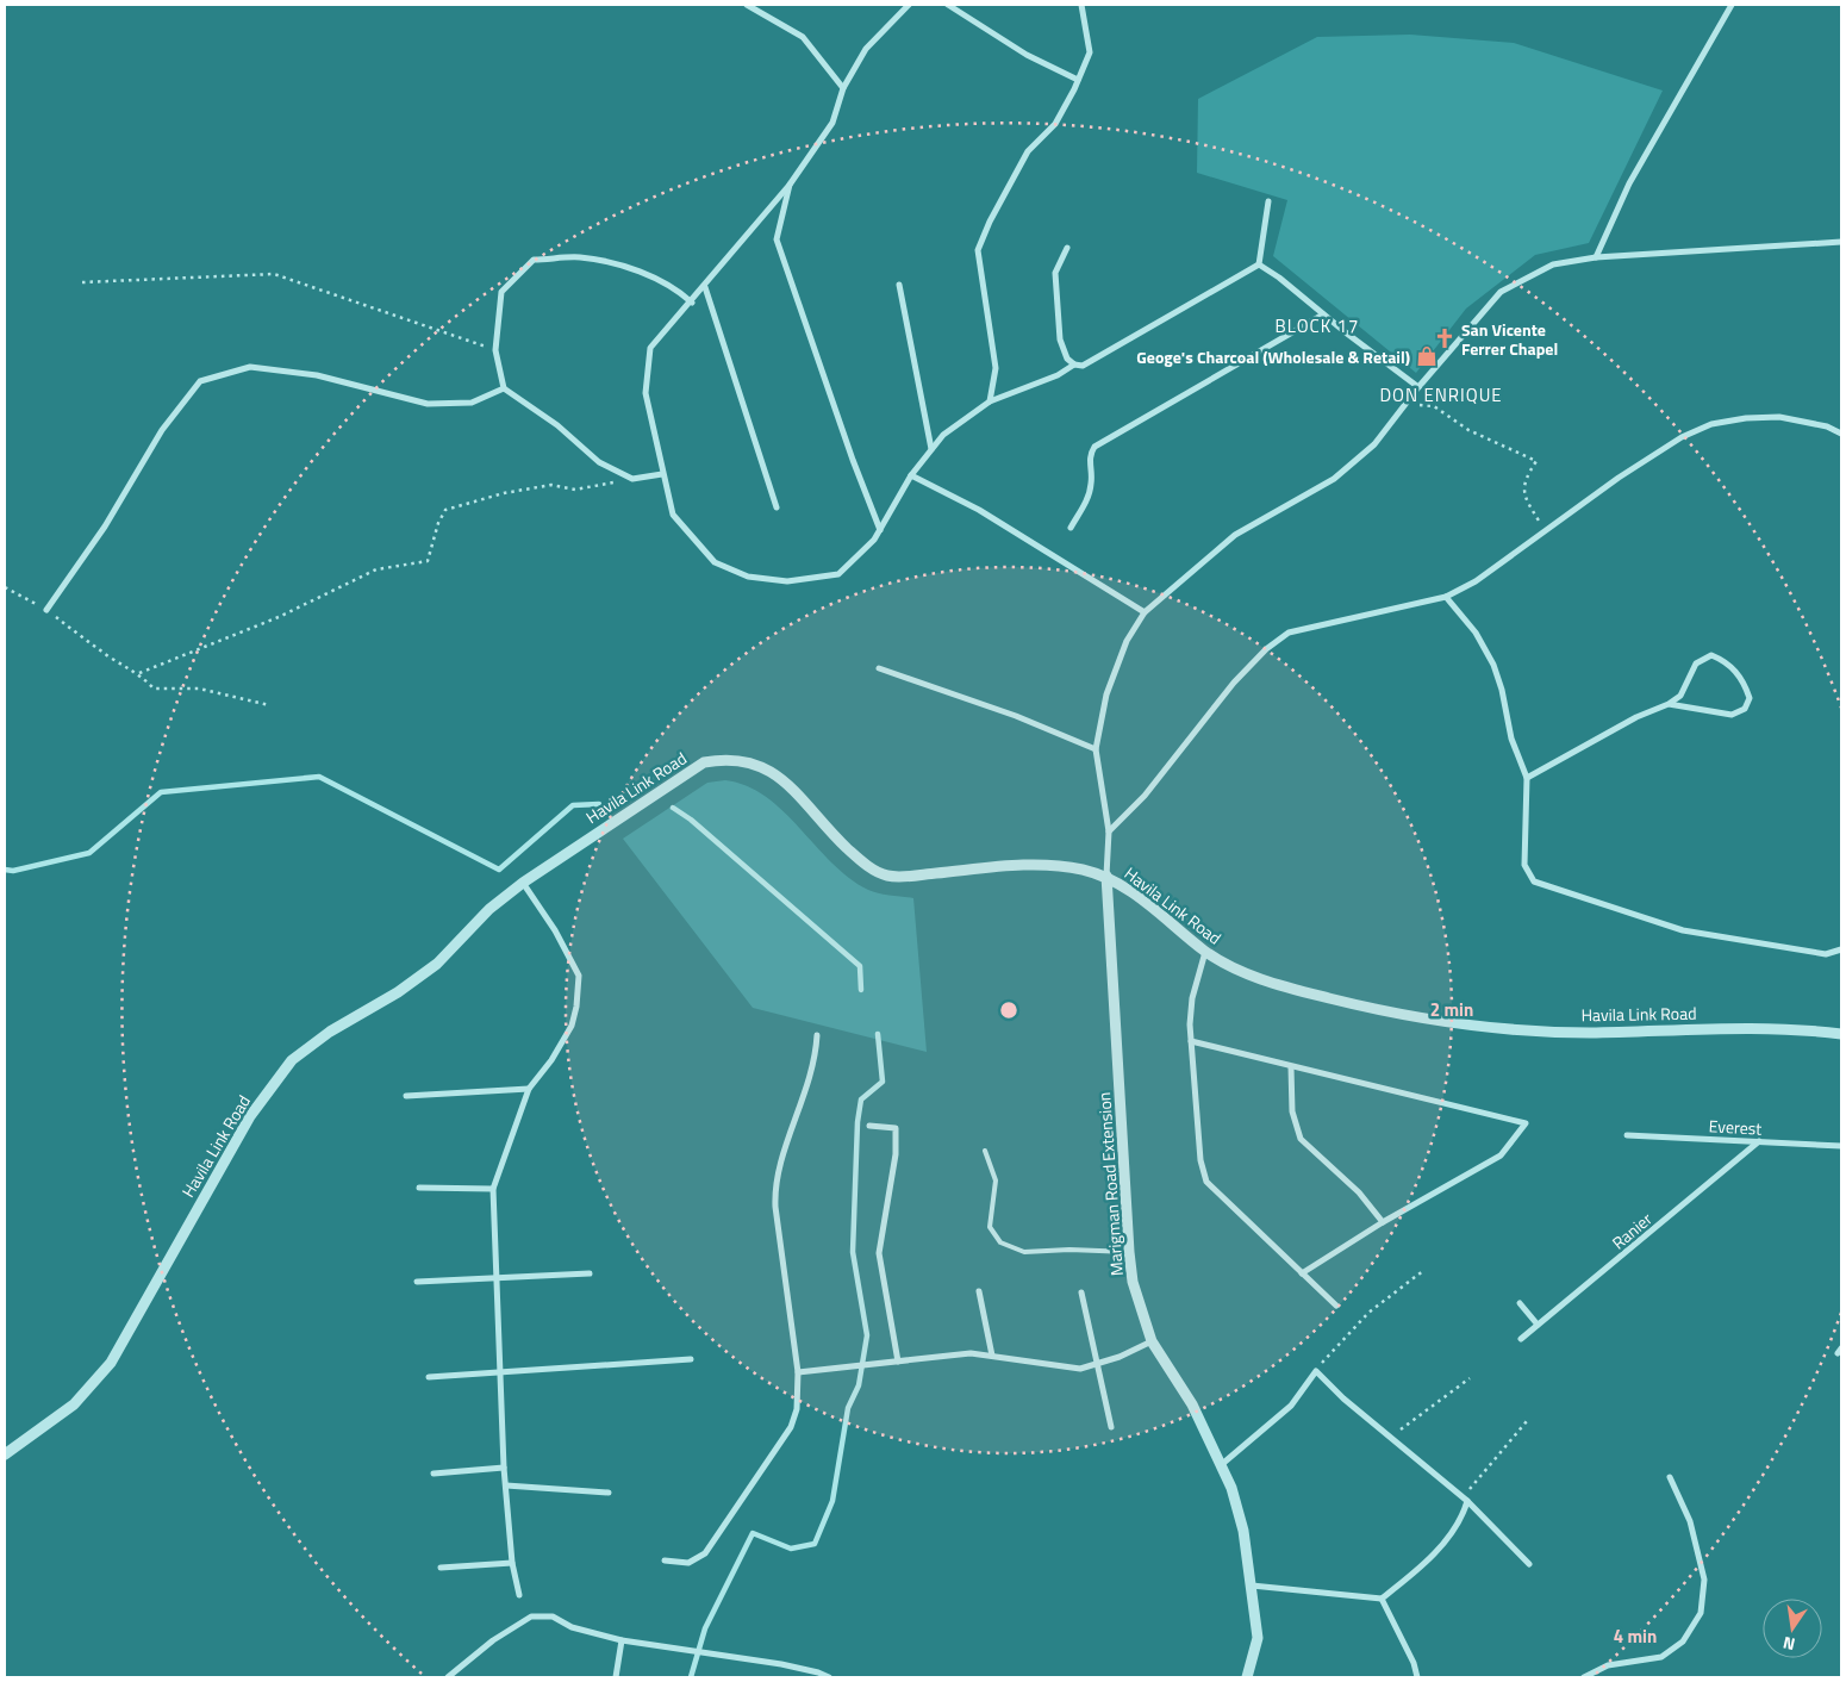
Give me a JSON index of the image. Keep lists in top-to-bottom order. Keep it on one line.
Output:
{"streets":{"street":["Havila Link Road","Everest","Marigman Road Extension","Ranier"]},"crossings":[["Havila Link Road","Marigman Road Extension"],["Everest","Ranier"]],"districts":["BLOCK 17","DON ENRIQUE"],"places":{"church":["San Vicente Ferrer Chapel"],"shop":["Geoge's Charcoal (Wholesale & Retail)"]},"north":"bottom","rings":["2 min","4 min"]}
